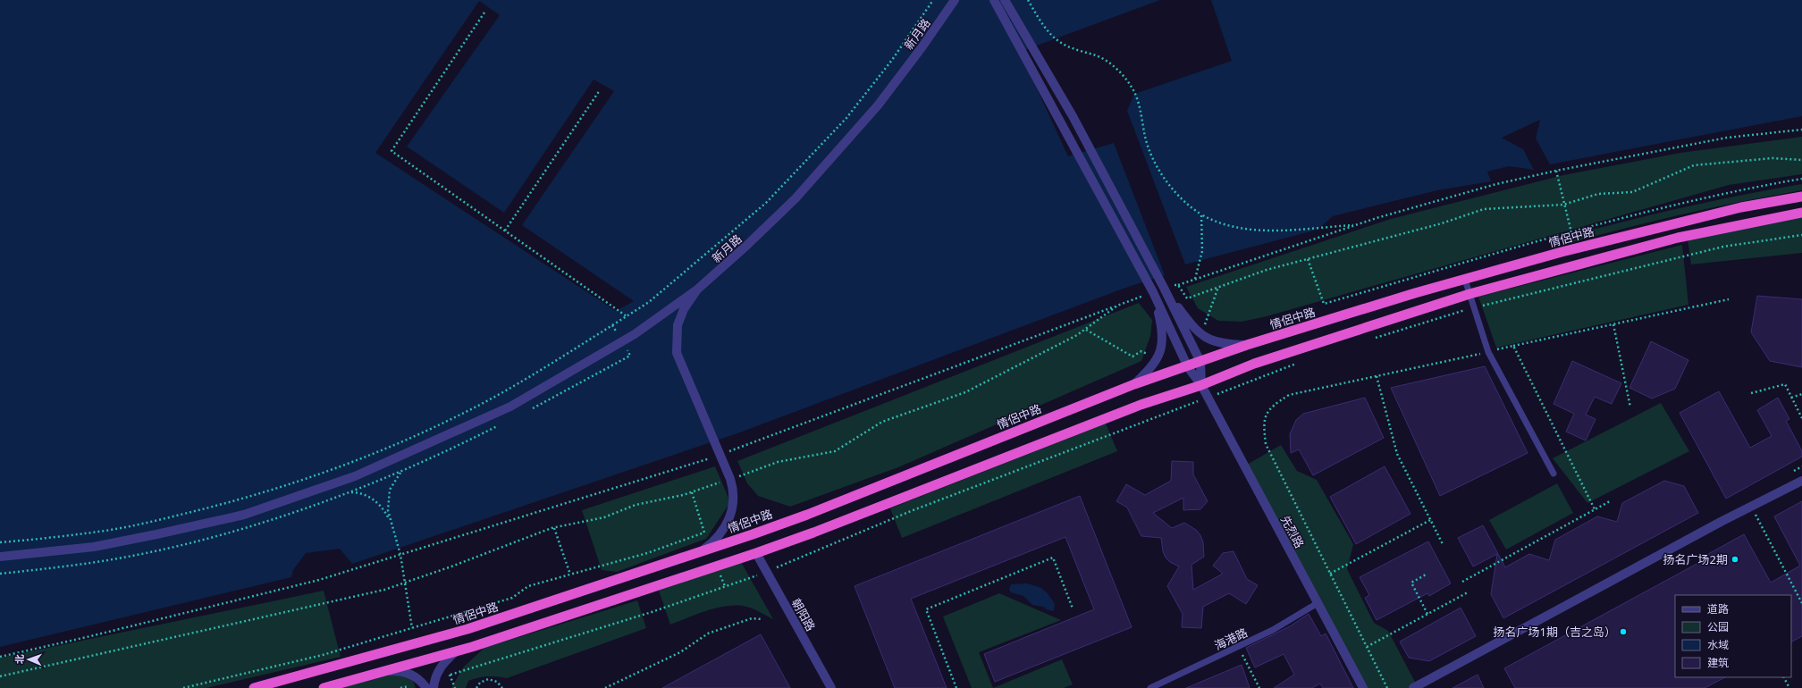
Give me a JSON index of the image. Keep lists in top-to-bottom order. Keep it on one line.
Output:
{"streets":{"highway":["情侶中路"],"street":["新月路","先烈路","朝阳路"],"lane":["海港路"]},"crossings":[["新月路","情侶中路"],["情侶中路","先烈路"],["先烈路","海港路"]],"places":["扬名广场2期","扬名广场1期（吉之岛）"],"legend":["道路","公园","水域","建筑"],"north":"left"}
